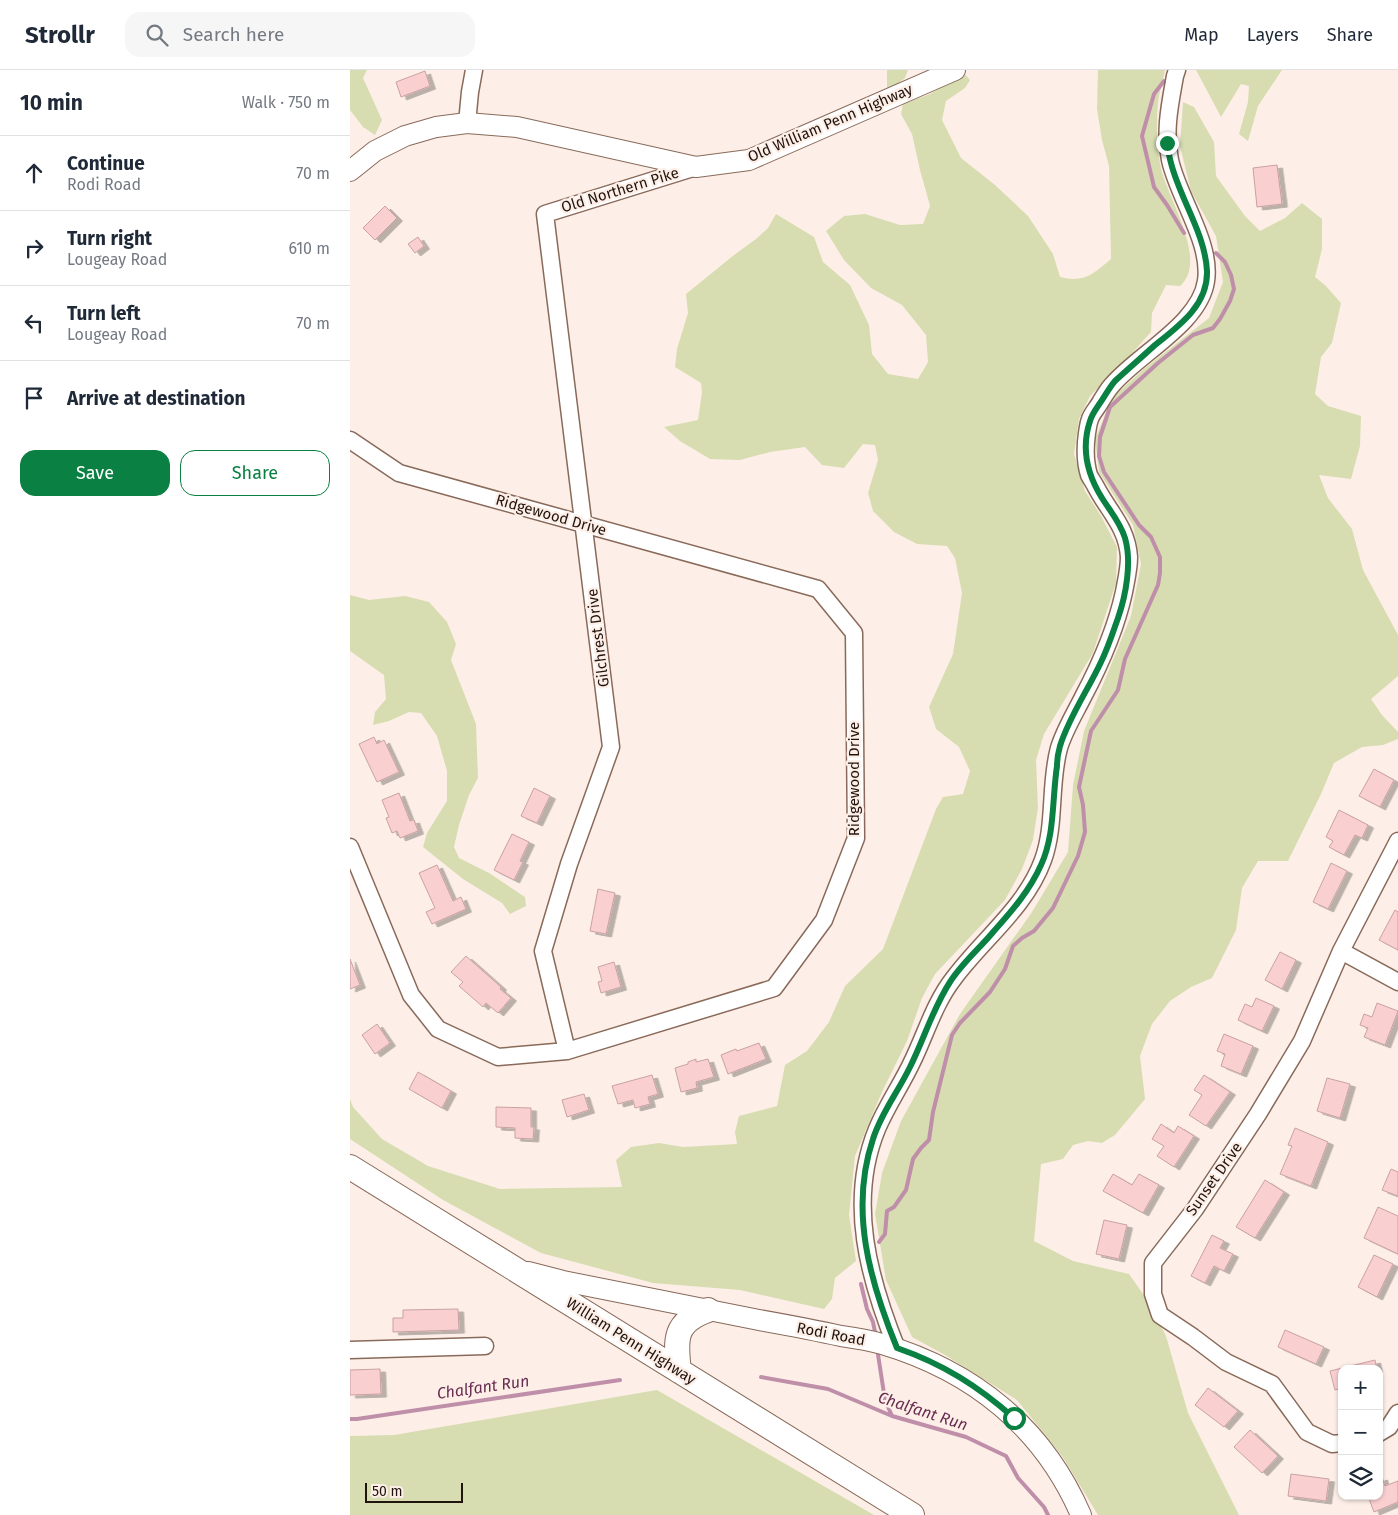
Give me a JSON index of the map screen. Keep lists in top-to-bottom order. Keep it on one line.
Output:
{"streets":{"highway":["William Penn Highway"],"main road":["Old William Penn Highway","Rodi Road"],"street":["Old Northern Pike","Ridgewood Drive","Gilchrest Drive","Sunset Drive"]},"crossings":[["Old William Penn Highway","Old Northern Pike"],["Old Northern Pike","Gilchrest Drive"],["Ridgewood Drive","Gilchrest Drive"],["Rodi Road","William Penn Highway"]],"water":["Chalfant Run"],"scale_bar":"50 m","page":{"header":"Strollr","search":"Search here","nav":["Map","Layers","Share"],"heading":["10 min","Walk · 750 m"],"list":[["Continue","Rodi Road","70 m"],["Turn right","Lougeay Road","610 m"],["Turn left","Lougeay Road","70 m"],"Arrive at destination"],"buttons":["Save","Share"],"map_buttons":["+","−"],"scale":"50 m"}}
